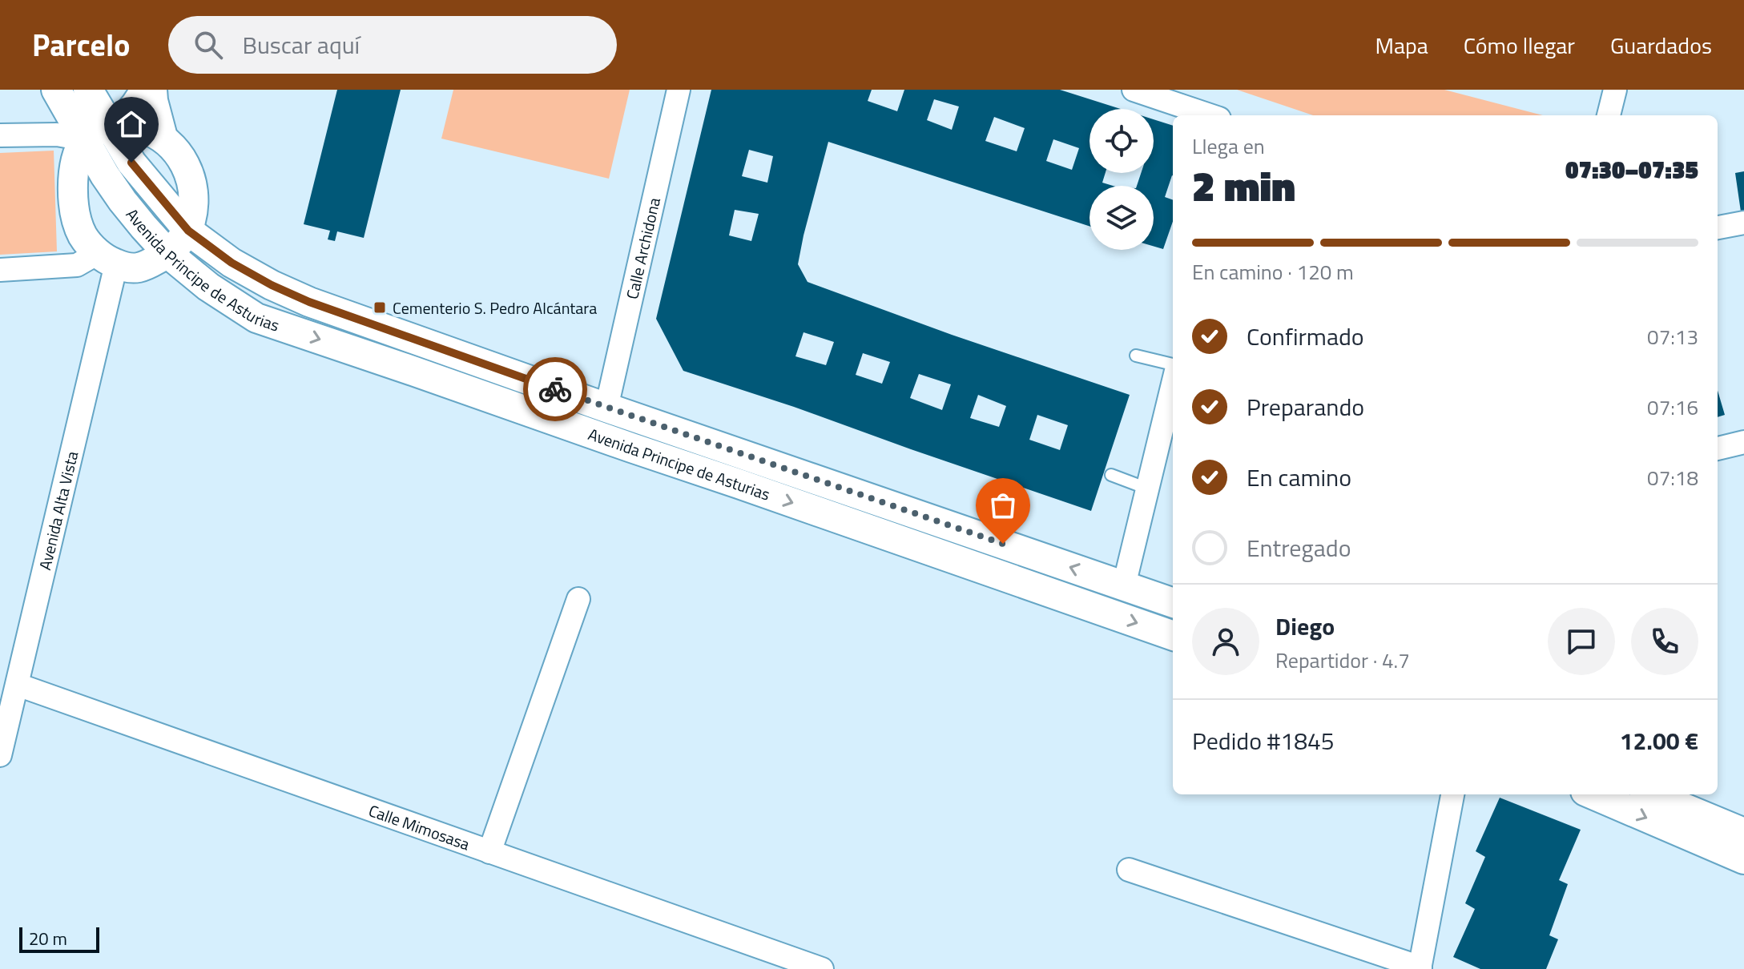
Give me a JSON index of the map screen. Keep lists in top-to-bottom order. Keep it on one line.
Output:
{"streets":{"street":["Calle Archidona","Avenida Principe de Asturias","Avenida Alta Vista","Calle Mimosasa"]},"crossings":[["Avenida Alta Vista","Calle Mimosasa"]],"places":{"transit":["Cementerio S. Pedro Alcántara"]},"scale_bar":"20 m","page":{"header":"Parcelo","search":"Buscar aquí","nav":["Mapa","Cómo llegar","Guardados"],"heading":["2 min","Llega en","07:30–07:35"],"panel":["Diego","Repartidor · 4.7","Pedido #1845","12.00 €"],"bar":"En camino · 120 m","list":[["Confirmado","07:13"],["Preparando","07:16"],["En camino","07:18"],"Entregado"],"scale":"20 m"}}
